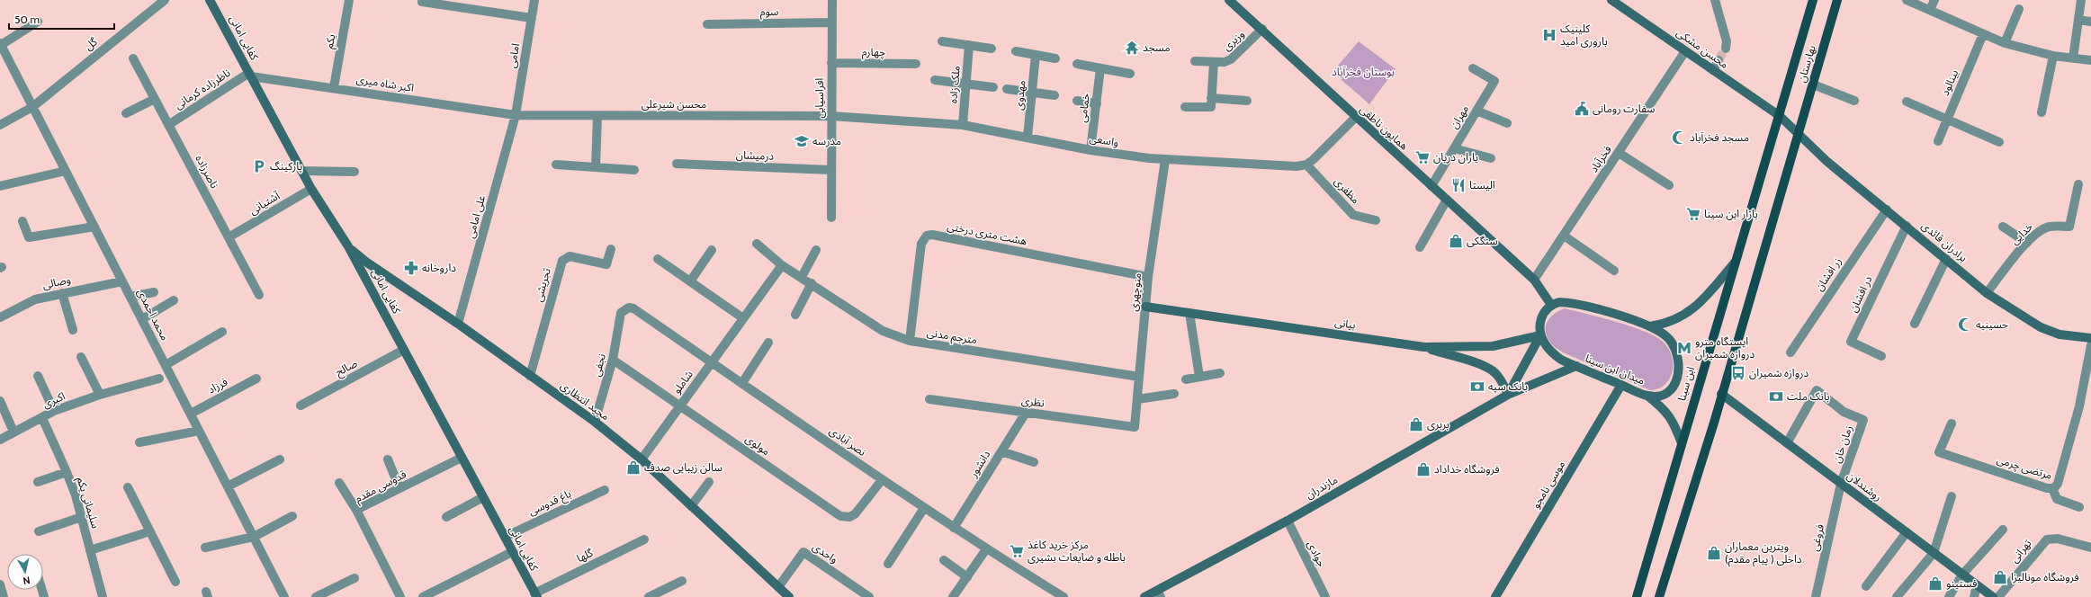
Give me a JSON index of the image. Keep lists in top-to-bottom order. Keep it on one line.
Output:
{"streets":{"main road":["کفایی امانی","محسن مشکی","بهارستان","همایون ناطقی","برادران قائدی","بیانی","میدان ابن سینا","ابن سینا","مجید انتظاری","موسی نامجو","روشندلان","مازندران"],"street":["سوم","وزیری","یکم","گل","چهارم","امامی","بینالود","اکبر شاه میری","ملک زاده","ناظرزاده کرمانی","مهدوی","افراسیابی","محسن شیرعلی","خمامی","مهران","واسعی","درمیشان","فخرآباد","ناصرزاده","مظفری","آشتیانی","علی امامی","هشت متری درختی","خدایی","زر افشان","وصالی","تجریشی","منوچهری","در افشان","محمد احمدی","مترجم مدنی","نجفی","صالح","شاملو","فرزاد","اکبری","نظری","نصر آبادی","زمان خان","مولوی","دانشور","مرتضی چرمی","قدوسی مقدم","سلیمانی یکم","باغ قدوسی","فروغی","تهرانی","واحدی","جوادی","گلها"]},"crossings":[["سوم","افراسیابی"],["کفایی امانی","اکبر شاه میری"],["کفایی امانی","ناظرزاده کرمانی"],["کفایی امانی","آشتیانی"],["کفایی امانی","صالح"],["کفایی امانی","مجید انتظاری"],["کفایی امانی","قدوسی مقدم"],["کفایی امانی","باغ قدوسی"],["کفایی امانی","گلها"],["وزیری","همایون ناطقی"],["یکم","اکبر شاه میری"],["گل","محمد احمدی"],["محسن مشکی","بهارستان"],["محسن مشکی","فخرآباد"],["محسن مشکی","برادران قائدی"],["محسن مشکی","ابن سینا"],["چهارم","افراسیابی"],["امامی","اکبر شاه میری"],["امامی","محسن شیرعلی"],["امامی","علی امامی"],["بهارستان","برادران قائدی"],["بهارستان","ابن سینا"],["اکبر شاه میری","ناظرزاده کرمانی"],["اکبر شاه میری","محسن شیرعلی"],["اکبر شاه میری","علی امامی"],["ملک زاده","واسعی"],["ناظرزاده کرمانی","ناصرزاده"],["مهدوی","واسعی"],["افراسیابی","محسن شیرعلی"],["افراسیابی","واسعی"],["افراسیابی","درمیشان"],["محسن شیرعلی","واسعی"],["محسن شیرعلی","علی امامی"],["خمامی","واسعی"],["مهران","همایون ناطقی"],["همایون ناطقی","فخرآباد"],["همایون ناطقی","میدان ابن سینا"],["واسعی","مظفری"],["واسعی","منوچهری"],["ناصرزاده","آشتیانی"],["علی امامی","مجید انتظاری"],["هشت متری درختی","منوچهری"],["هشت متری درختی","مترجم مدنی"],["خدایی","برادران قائدی"],["برادران قائدی","زر افشان"],["برادران قائدی","در افشان"],["وصالی","محمد احمدی"],["تجریشی","مجید انتظاری"],["منوچهری","بیانی"],["منوچهری","مترجم مدنی"],["منوچهری","نظری"],["محمد احمدی","فرزاد"],["بیانی","میدان ابن سینا"],["مترجم مدنی","شاملو"],["نجفی","مجید انتظاری"],["نجفی","نصر آبادی"],["نجفی","مولوی"],["میدان ابن سینا","موسی نامجو"],["میدان ابن سینا","مازندران"],["شاملو","مجید انتظاری"],["شاملو","نصر آبادی"],["شاملو","مولوی"],["اکبری","سلیمانی یکم"],["مجید انتظاری","واحدی"],["نظری","دانشور"],["نصر آبادی","مولوی"],["نصر آبادی","دانشور"],["زمان خان","روشندلان"],["زمان خان","فروغی"],["روشندلان","فروغی"],["مازندران","جوادی"]],"parks":["بوستان فخرآباد"],"places":{"hospital":["کلینیک باروری امید"],"temple":["مسجد"],"public building":["سفارت رومانی"],"mosque":["مسجد فخرآباد","حسینیه"],"school or university":["مدرسه"],"supermarket":["یاران دریان","بازار ابن سینا","مرکز خرید کاغذ باطله و ضایعات بشیری"],"parking":["پارکینگ"],"restaurant":["الیستا"],"shop":["سنگکی","بربری","سالن زیبایی صدف","فروشگاه خداداد","ویترین معماران داخلی ( پیام مقدم)","فروشگاه مونالیزا","فستینو"],"pharmacy":["داروخانه"],"metro station":["ایستگاه مترو دروازه شمیران"],"bus stop":["دروازه شمیران"],"bank":["بانک سپه","بانک ملت"]},"scale_bar":"50 m","north":"bottom"}
